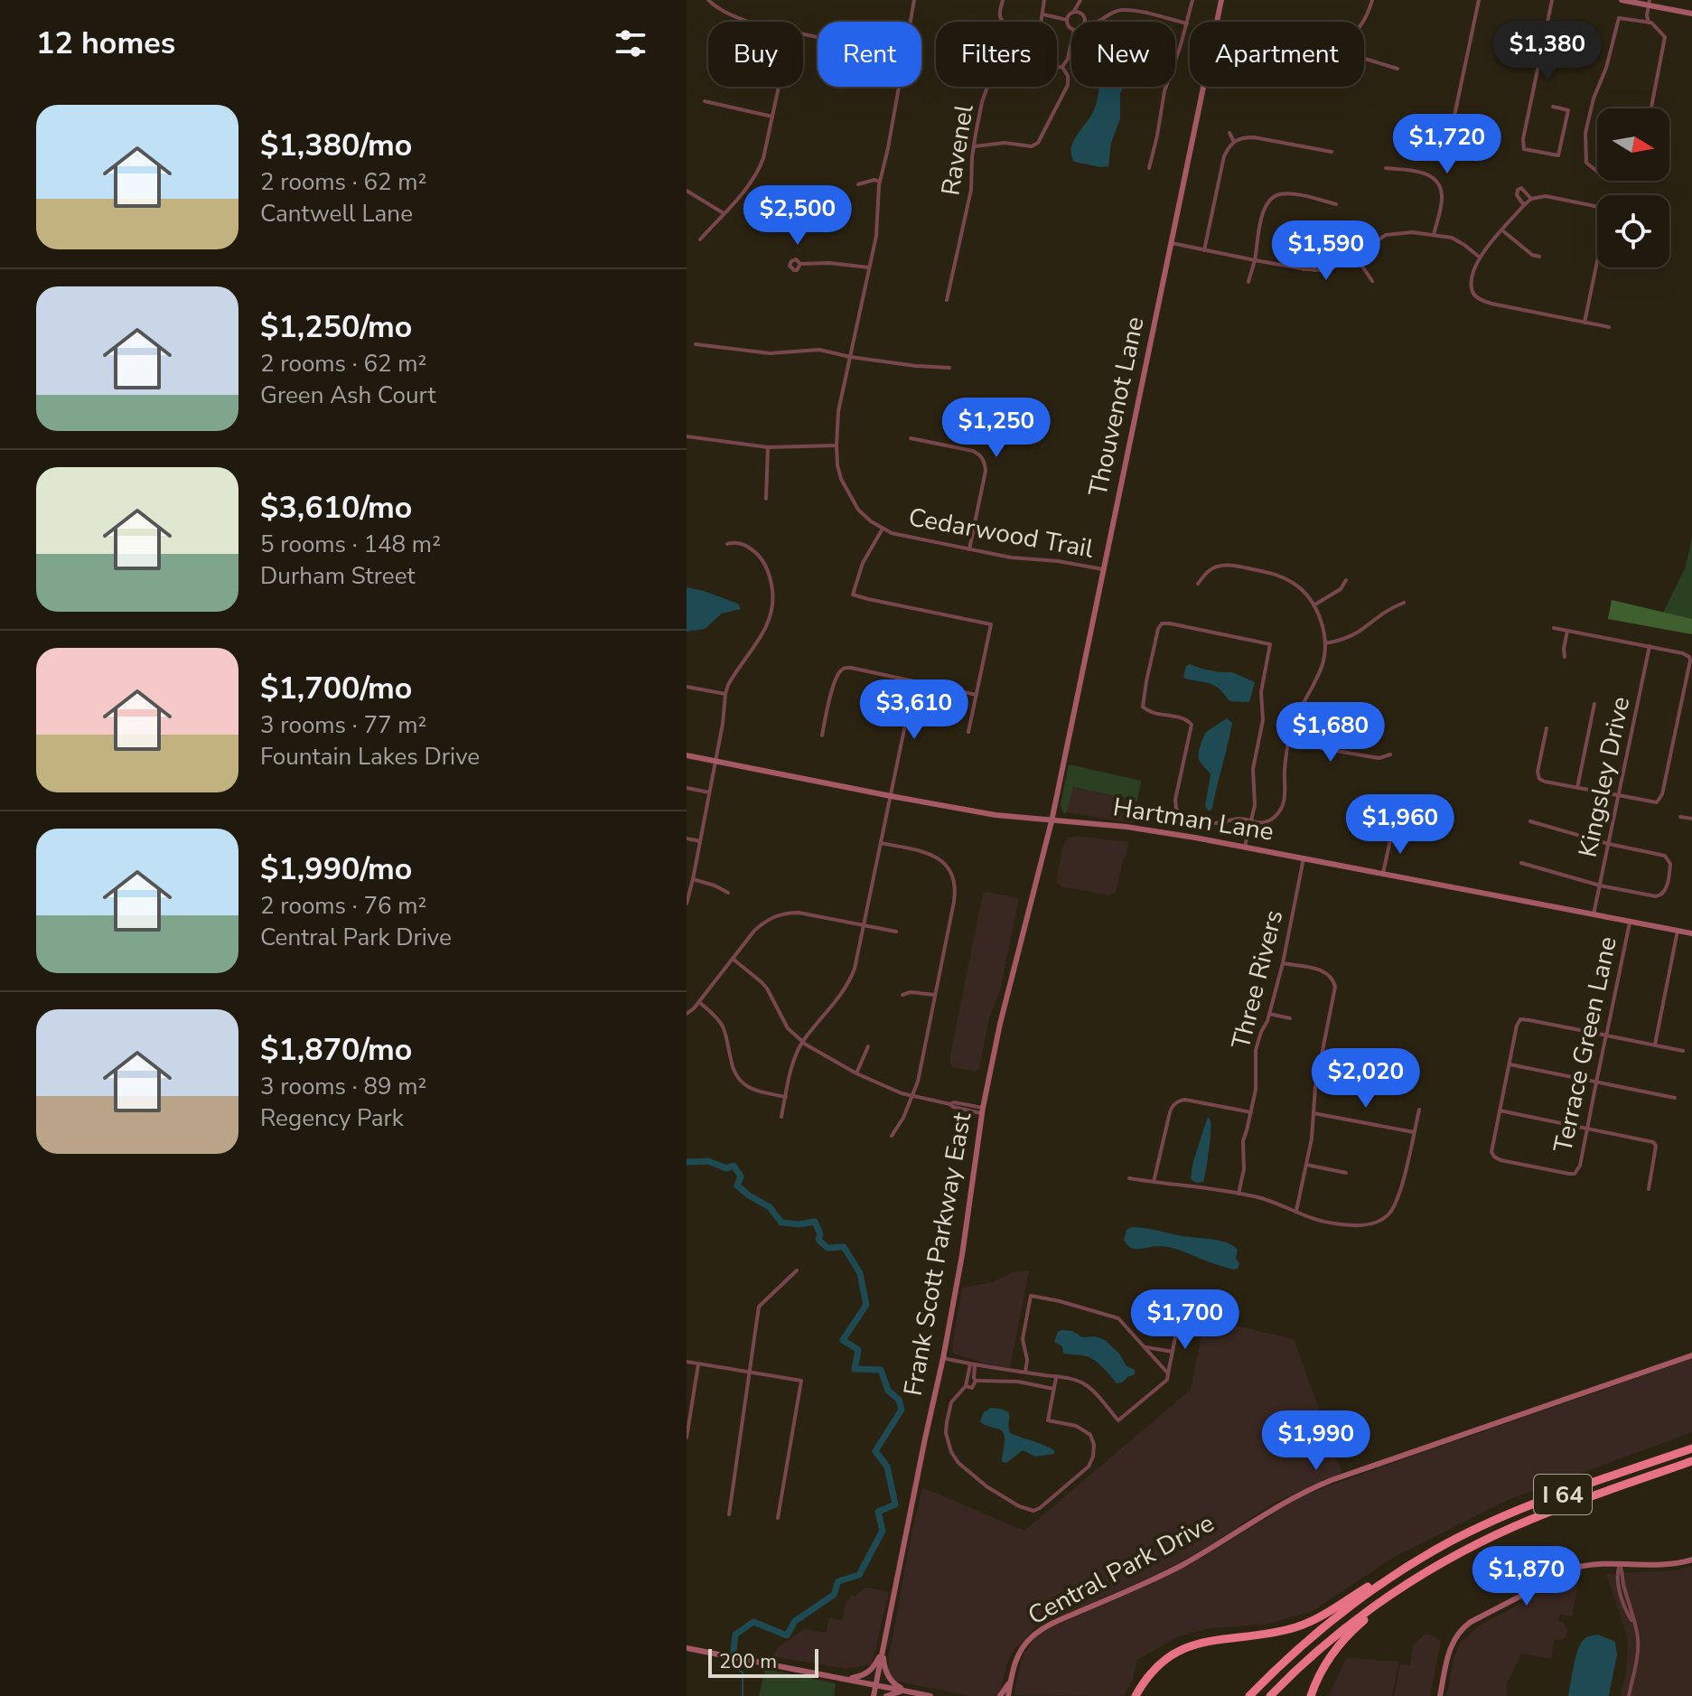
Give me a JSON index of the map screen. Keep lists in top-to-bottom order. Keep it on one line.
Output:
{"streets":{"highway":["I 64"],"street":["Ravenel","Thouvenot Lane","Cedarwood Trail","Kingsley Drive","Hartman Lane","Three Rivers","Terrace Green Lane","Frank Scott Parkway East","Central Park Drive"]},"crossings":[["Thouvenot Lane","Cedarwood Trail"],["Thouvenot Lane","Hartman Lane"],["Thouvenot Lane","Frank Scott Parkway East"],["Kingsley Drive","Hartman Lane"],["Hartman Lane","Three Rivers"],["Hartman Lane","Terrace Green Lane"],["Hartman Lane","Frank Scott Parkway East"]],"scale_bar":"200 m","north":"right","page":{"heading":"12 homes","price":["$1,380","$1,720","$2,500","$1,590","$1,250","$3,610","$1,680","$1,960","$2,020","$1,700","$1,990","$1,870"],"chip":["Buy","Rent","Filters","New","Apartment"],"list":[{"name":"$1,380/mo","note":"2 rooms · 62 m² · Cantwell Lane"},{"name":"$1,250/mo","note":"2 rooms · 62 m² · Green Ash Court"},{"name":"$3,610/mo","note":"5 rooms · 148 m² · Durham Street"},{"name":"$1,700/mo","note":"3 rooms · 77 m² · Fountain Lakes Drive"},{"name":"$1,990/mo","note":"2 rooms · 76 m² · Central Park Drive"},{"name":"$1,870/mo","note":"3 rooms · 89 m² · Regency Park"}],"scale":"200 m"}}
